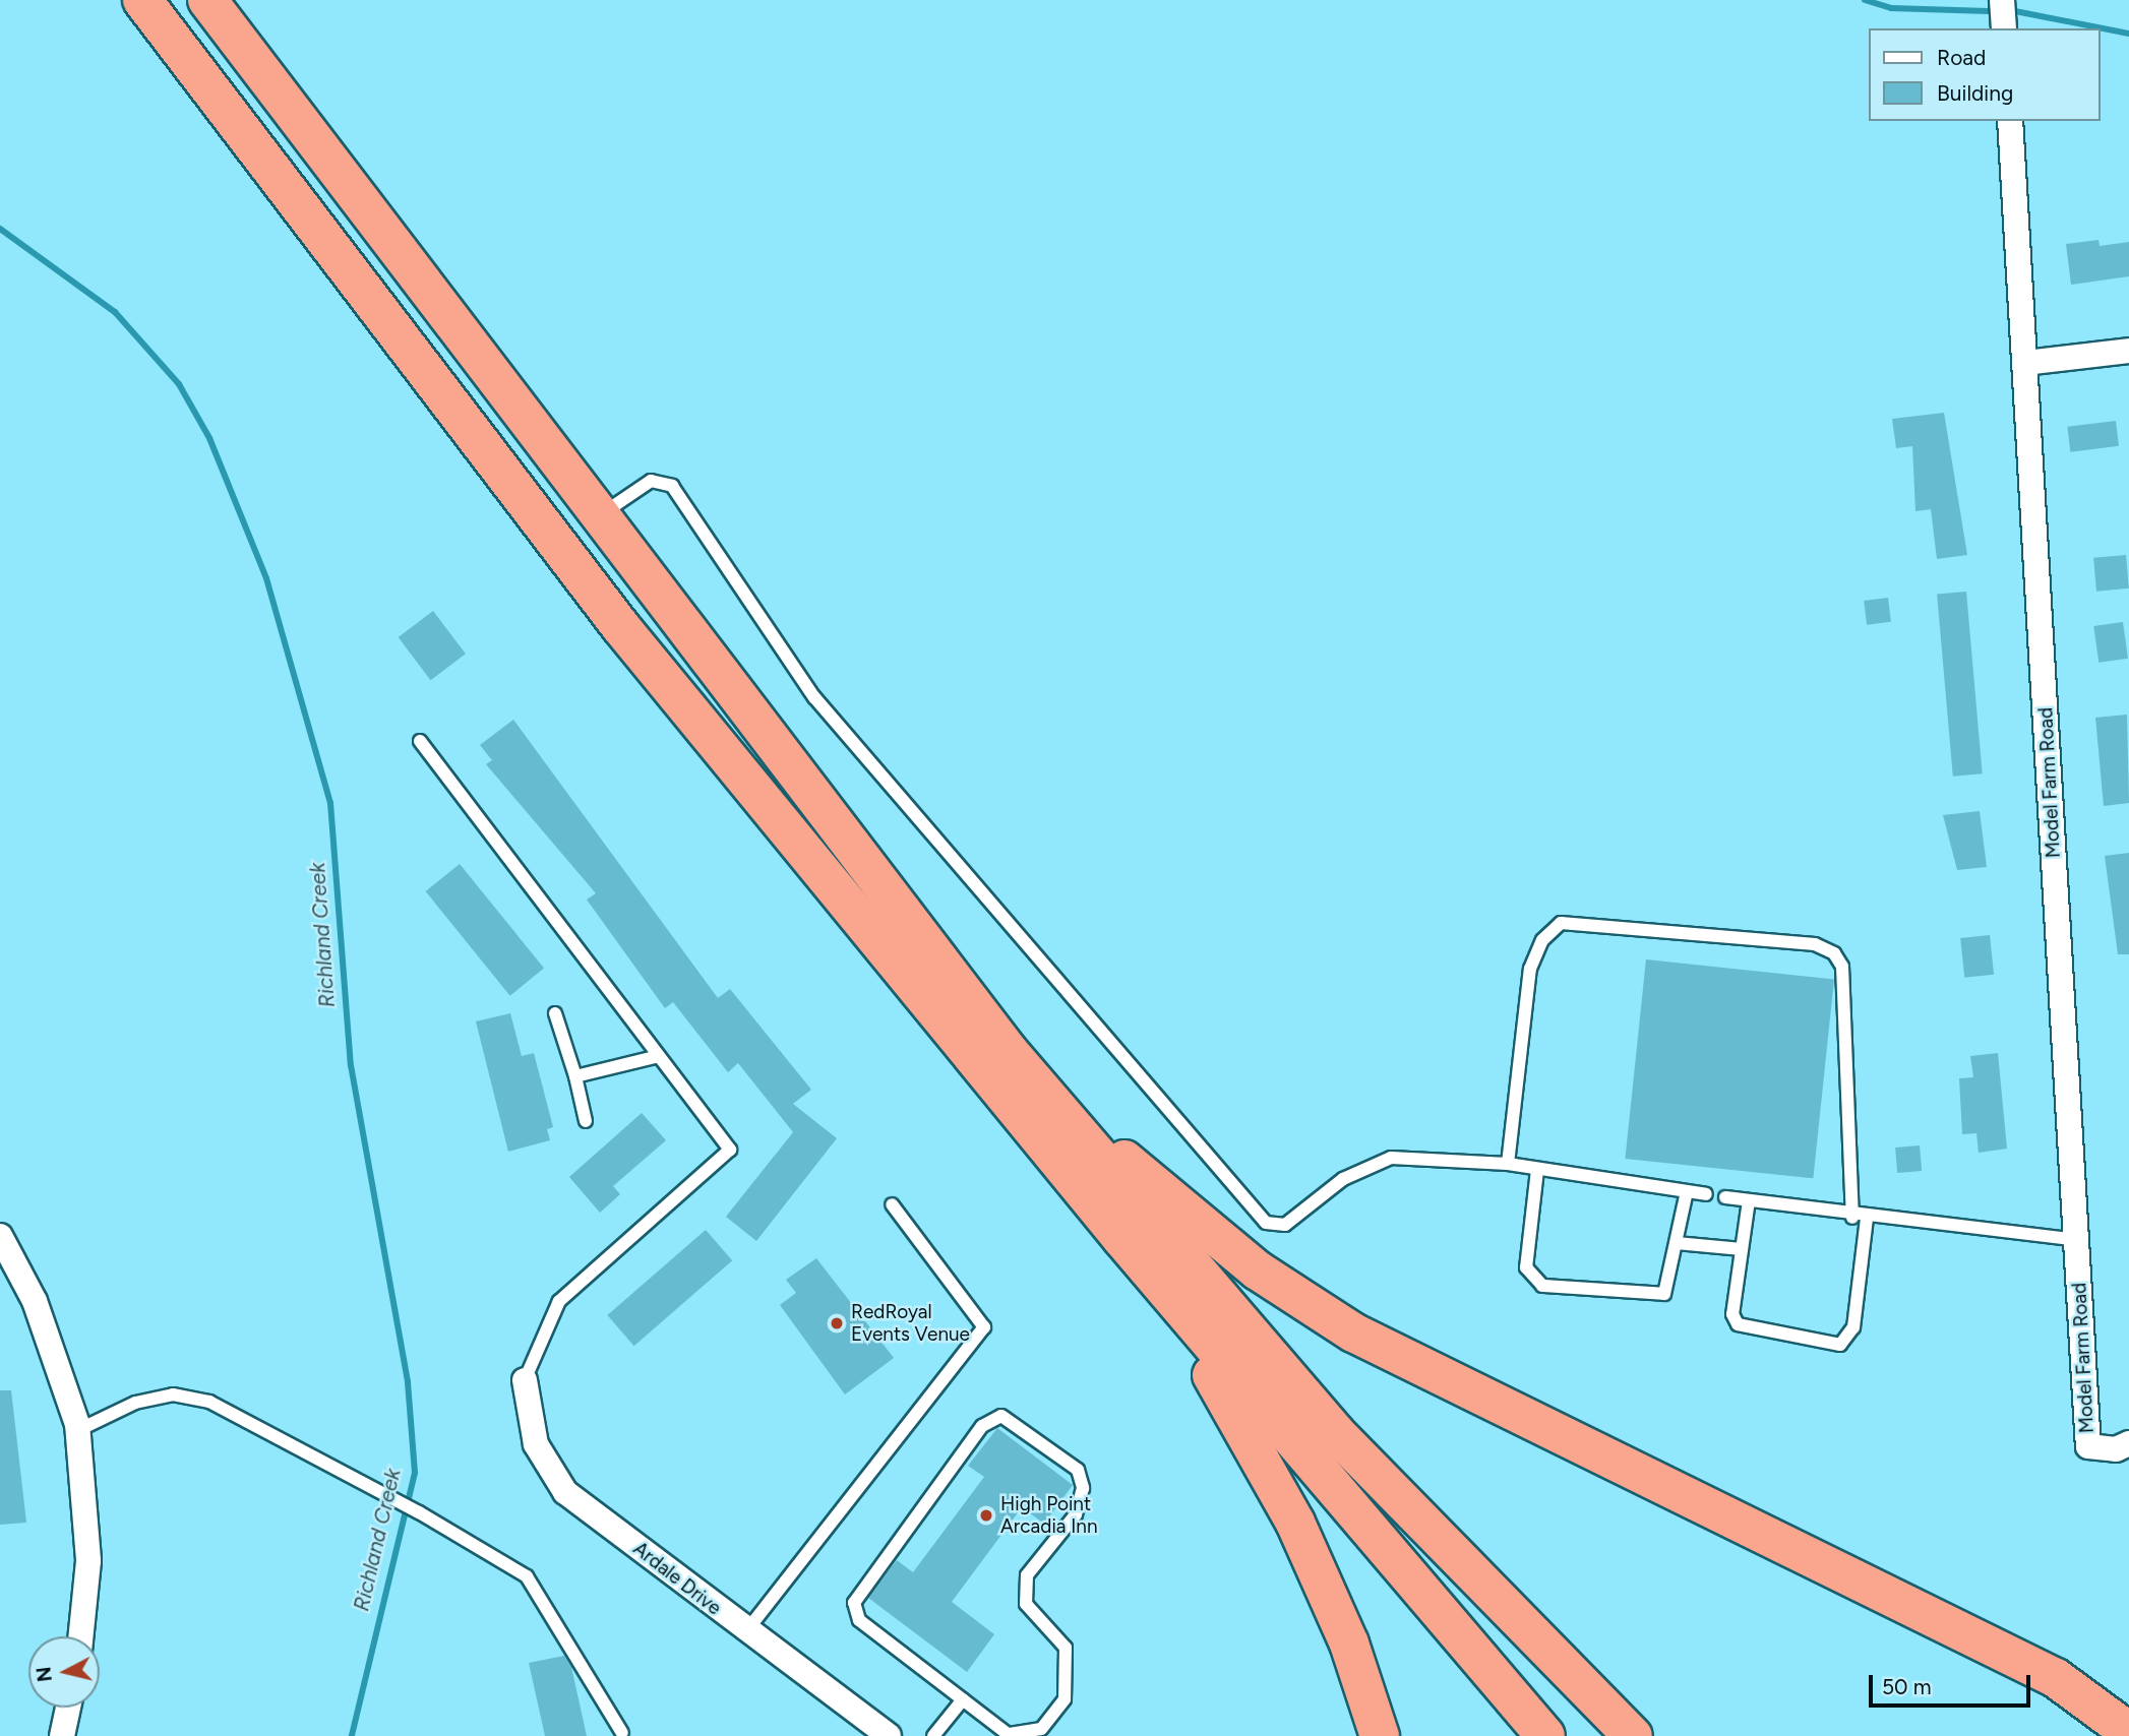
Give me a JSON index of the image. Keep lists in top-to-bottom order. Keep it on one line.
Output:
{"streets":{"street":["Model Farm Road","Ardale Drive"]},"water":["Richland Creek"],"places":["RedRoyal Events Venue","High Point Arcadia Inn"],"legend":["Road","Building"],"scale_bar":"50 m","north":"left"}
